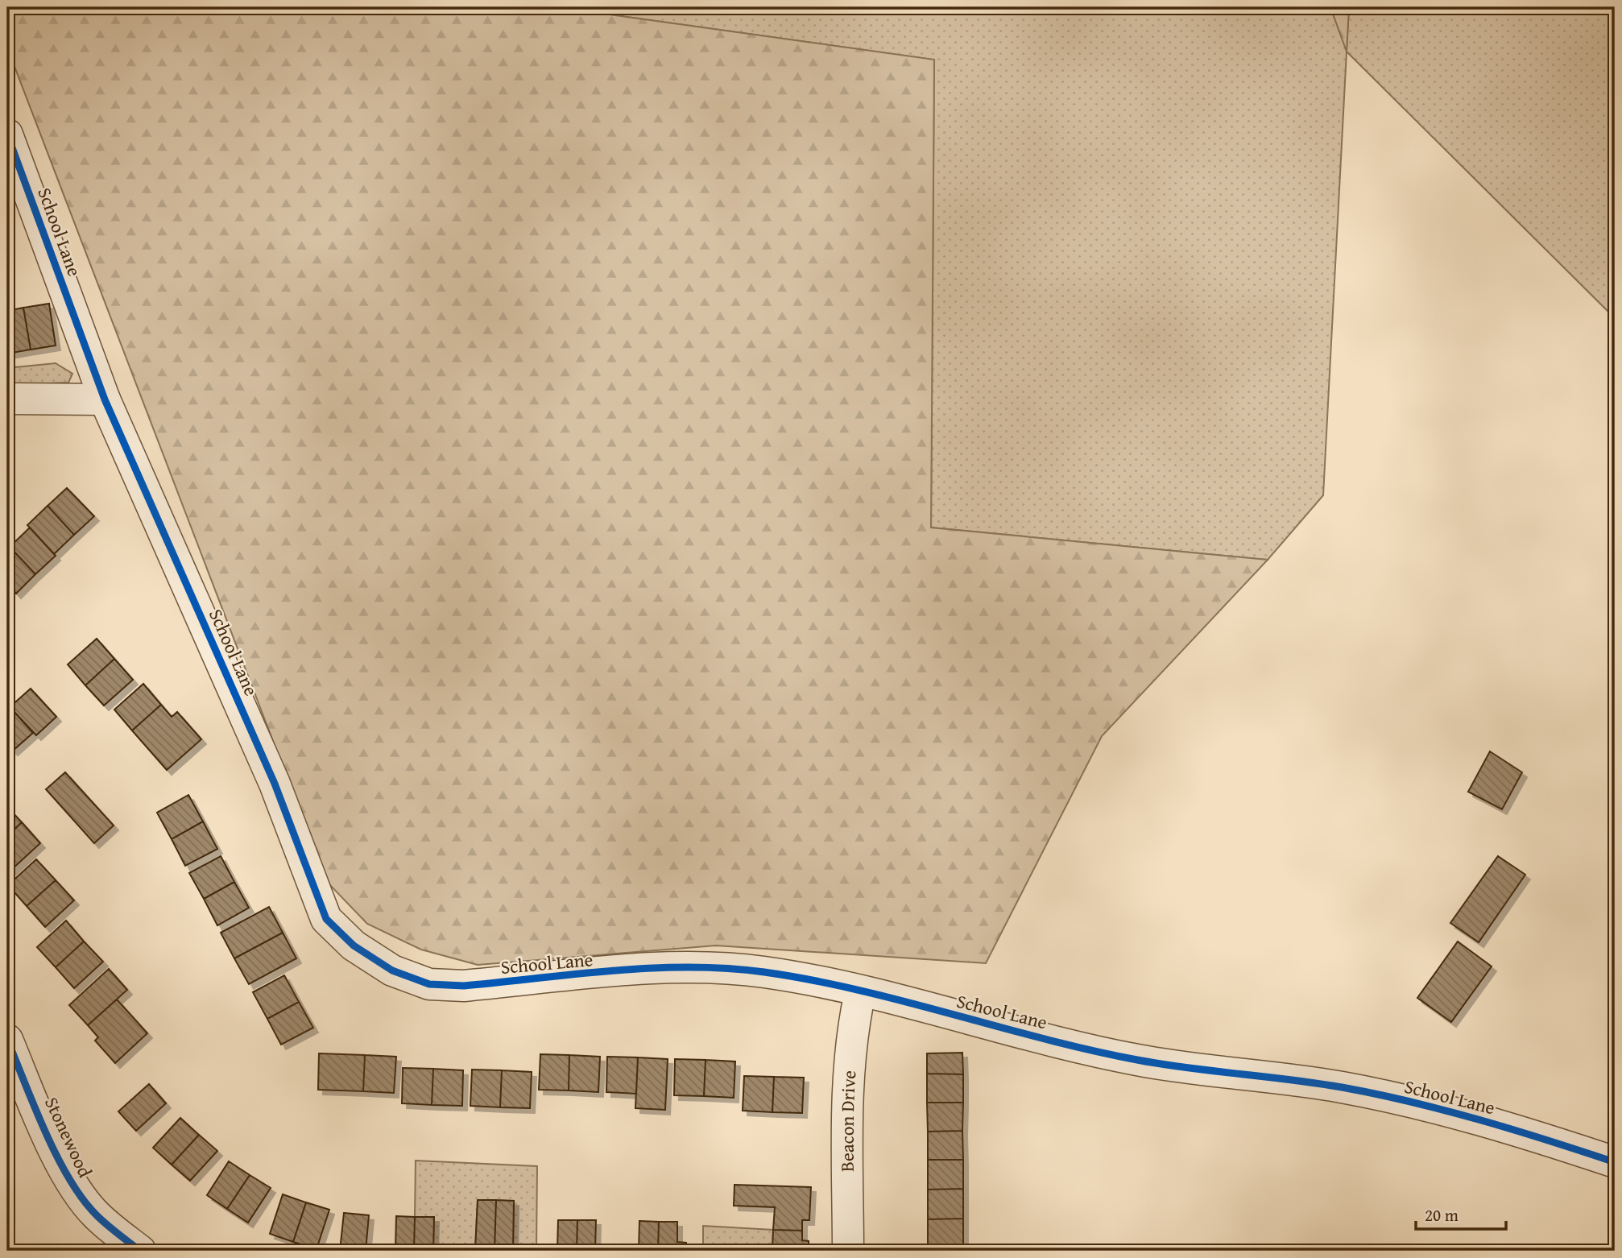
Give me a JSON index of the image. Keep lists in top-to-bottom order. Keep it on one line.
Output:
{"streets":{"street":["School Lane","Beacon Drive","Stonewood"]},"crossings":[["School Lane","Beacon Drive"]],"scale_bar":"20 m"}
